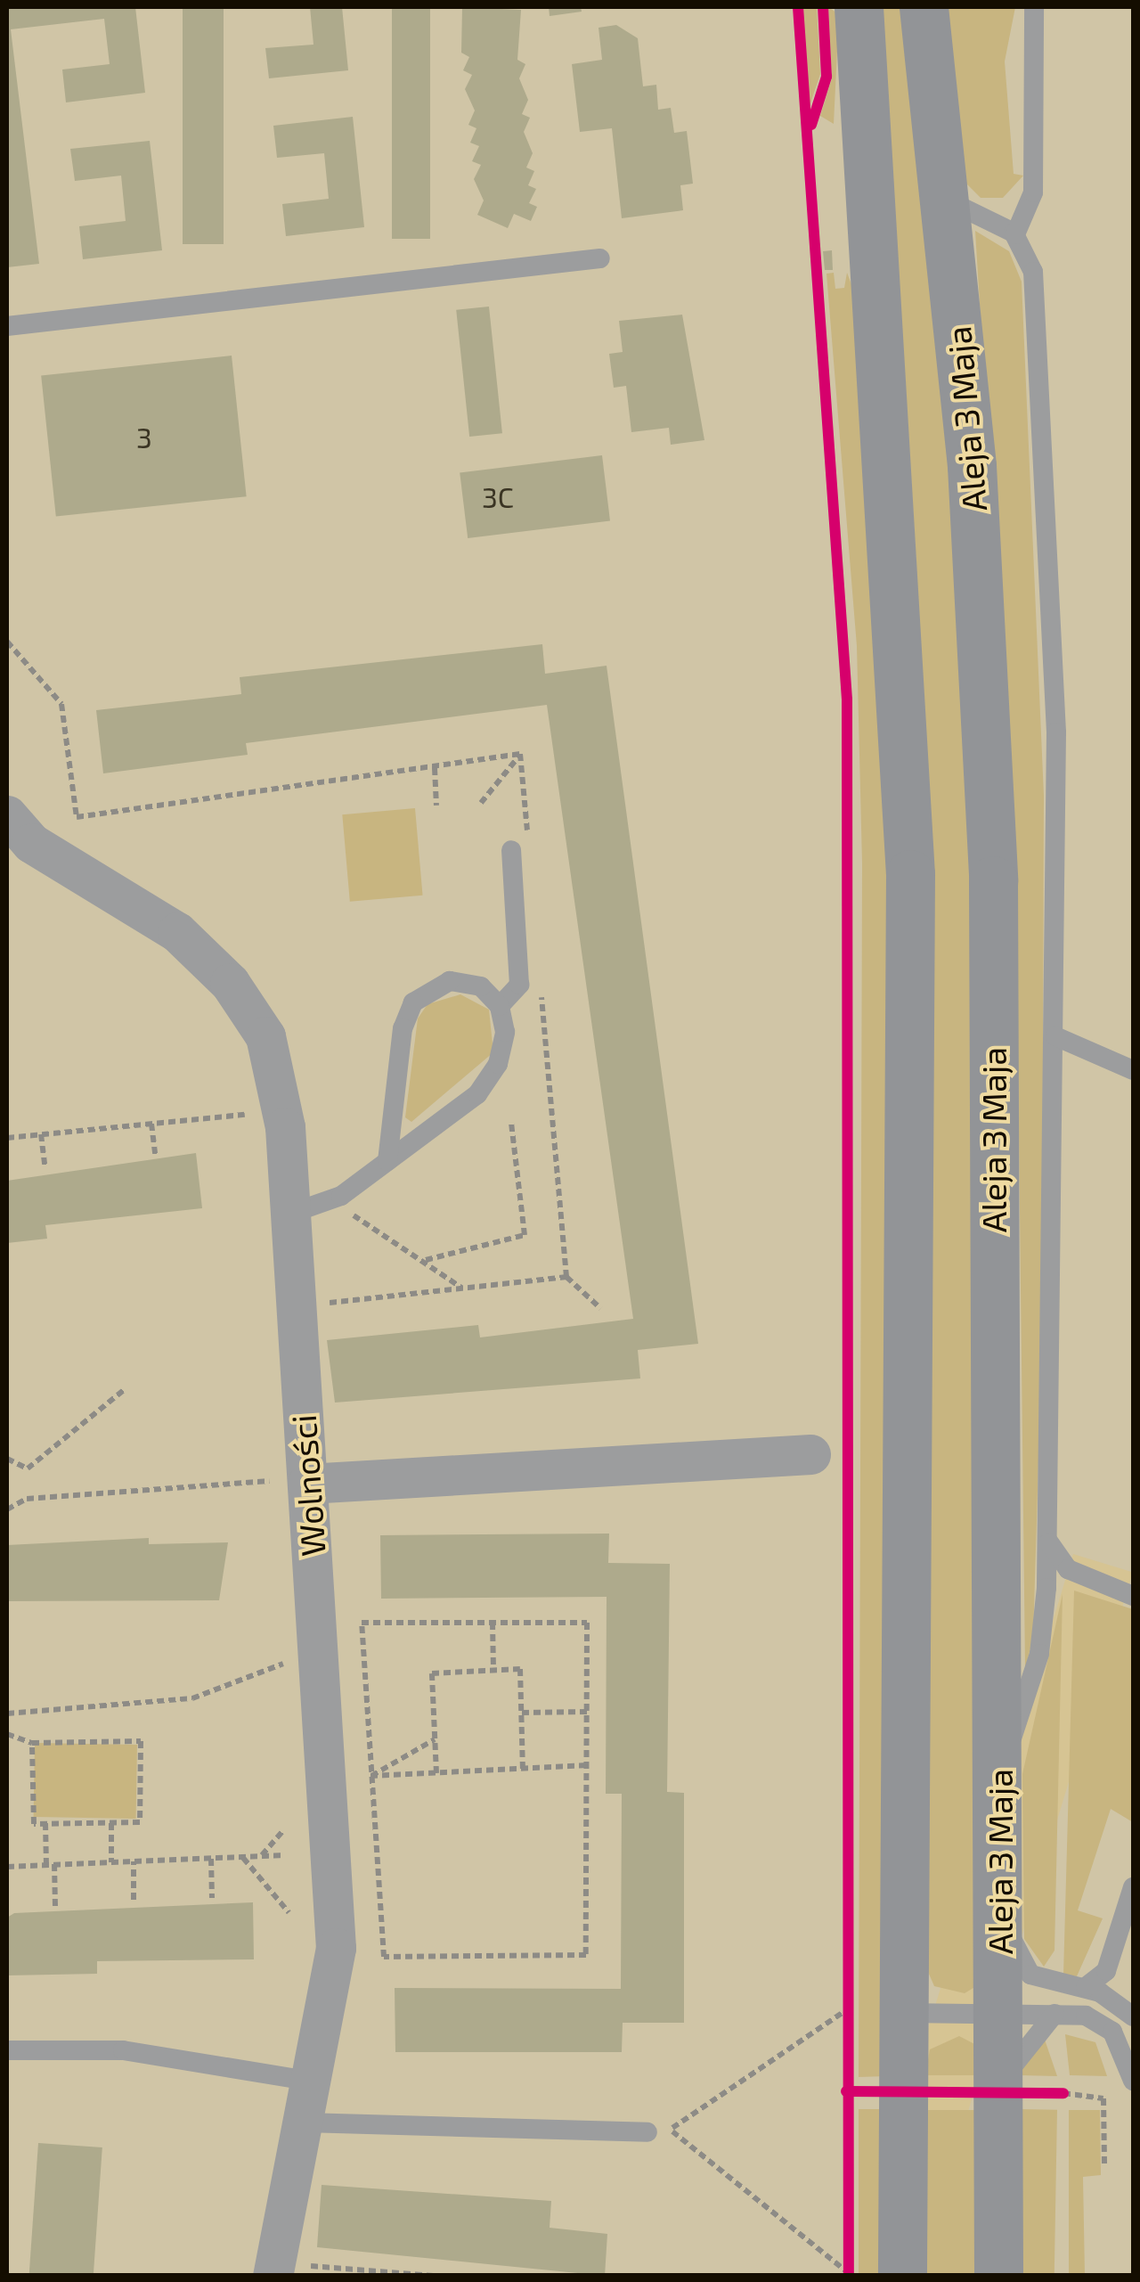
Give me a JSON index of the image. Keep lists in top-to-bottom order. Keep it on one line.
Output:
{"streets":{"street":["Aleja 3 Maja","Wolności"]},"house_numbers":["3","3C"]}
